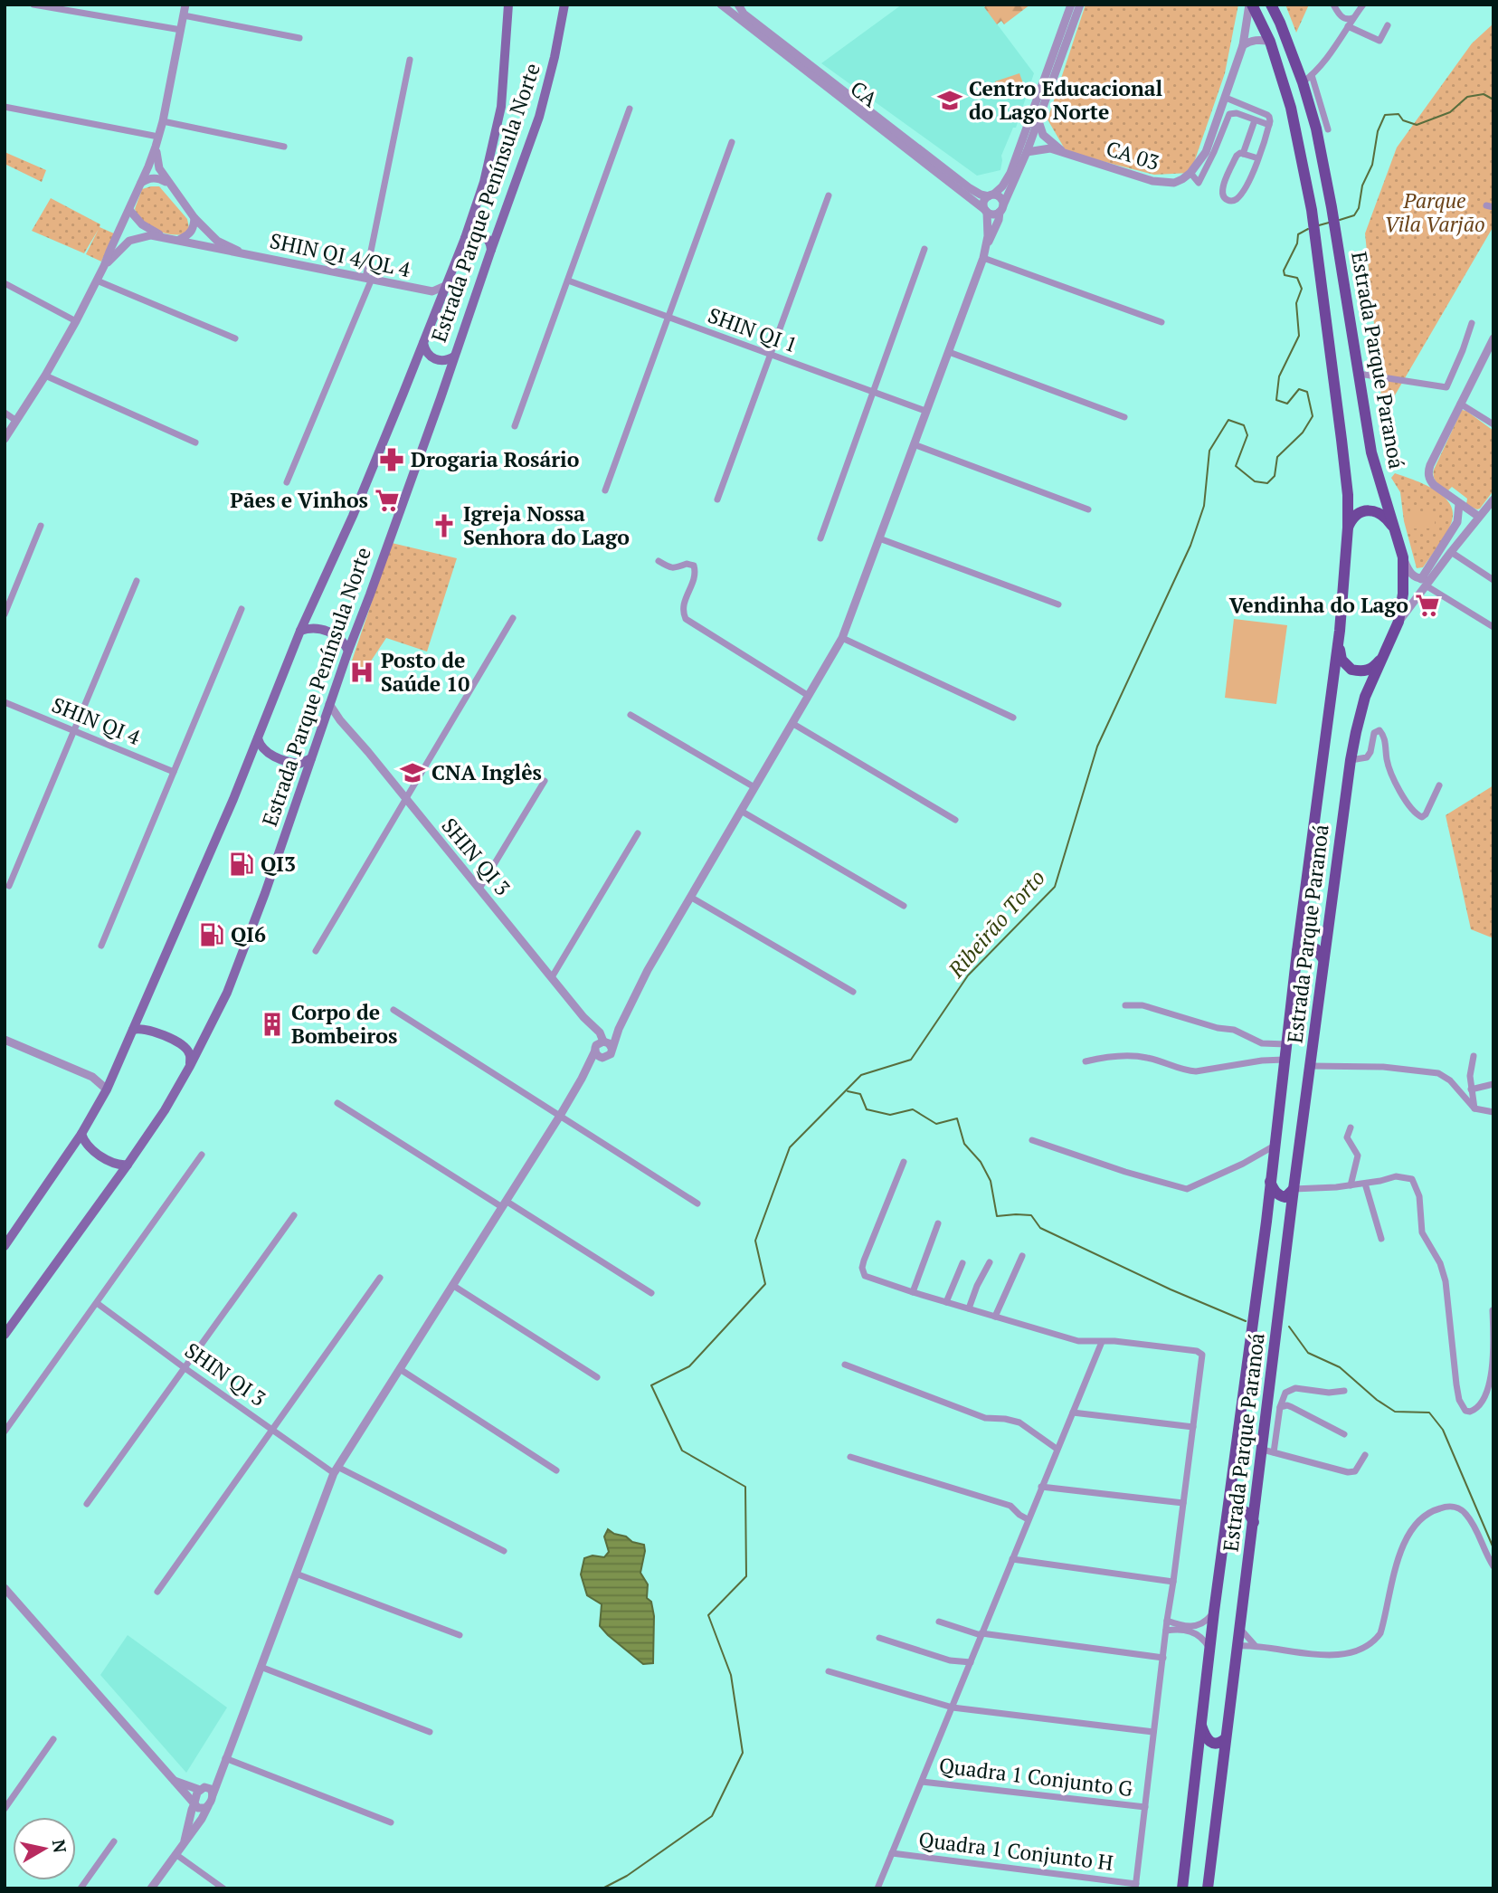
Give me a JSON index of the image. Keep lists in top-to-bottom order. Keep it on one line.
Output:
{"streets":{"main road":["Estrada Parque Península Norte","Estrada Parque Paranoá"],"street":["CA","CA 03","SHIN QI 4/QL 4","SHIN QI 1","SHIN QI 4","SHIN QI 3","Quadra 1 Conjunto G","Quadra 1 Conjunto H"]},"crossings":[["Estrada Parque Península Norte","SHIN QI 4/QL 4"],["Estrada Parque Península Norte","SHIN QI 3"]],"water":["Ribeirão Torto"],"parks":["Parque Vila Varjão"],"places":{"school or university":["Centro Educacional do Lago Norte","CNA Inglês"],"pharmacy":["Drogaria Rosário"],"supermarket":["Pães e Vinhos","Vendinha do Lago"],"church":["Igreja Nossa Senhora do Lago"],"hospital":["Posto de Saúde 10"],"fuel station":["QI3","QI6"],"building":["Corpo de Bombeiros"]},"north":"right"}
